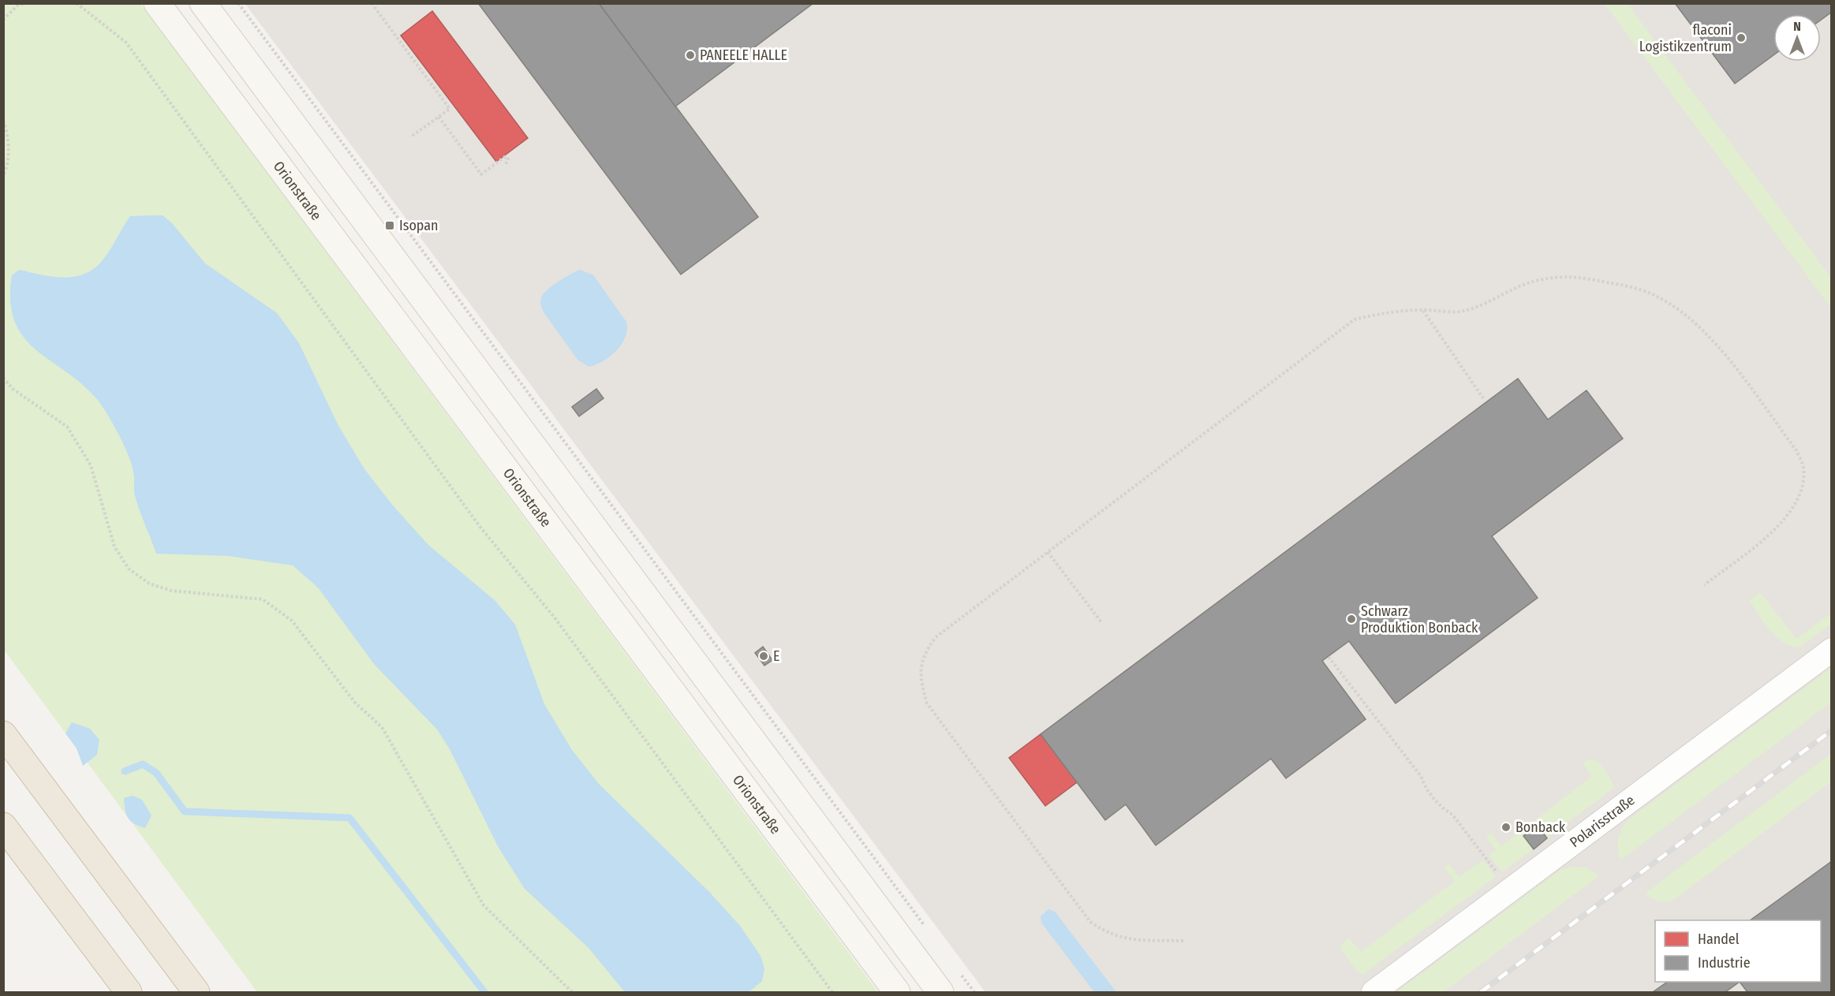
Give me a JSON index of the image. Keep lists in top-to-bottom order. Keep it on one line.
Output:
{"streets":{"street":["Orionstraße","Polarisstraße"]},"places":{"other":["flaconi Logistikzentrum","PANEELE HALLE","Schwarz Produktion Bonback","E","Bonback"],"transit":["Isopan"]},"legend":["Handel","Industrie"],"north":"top"}
